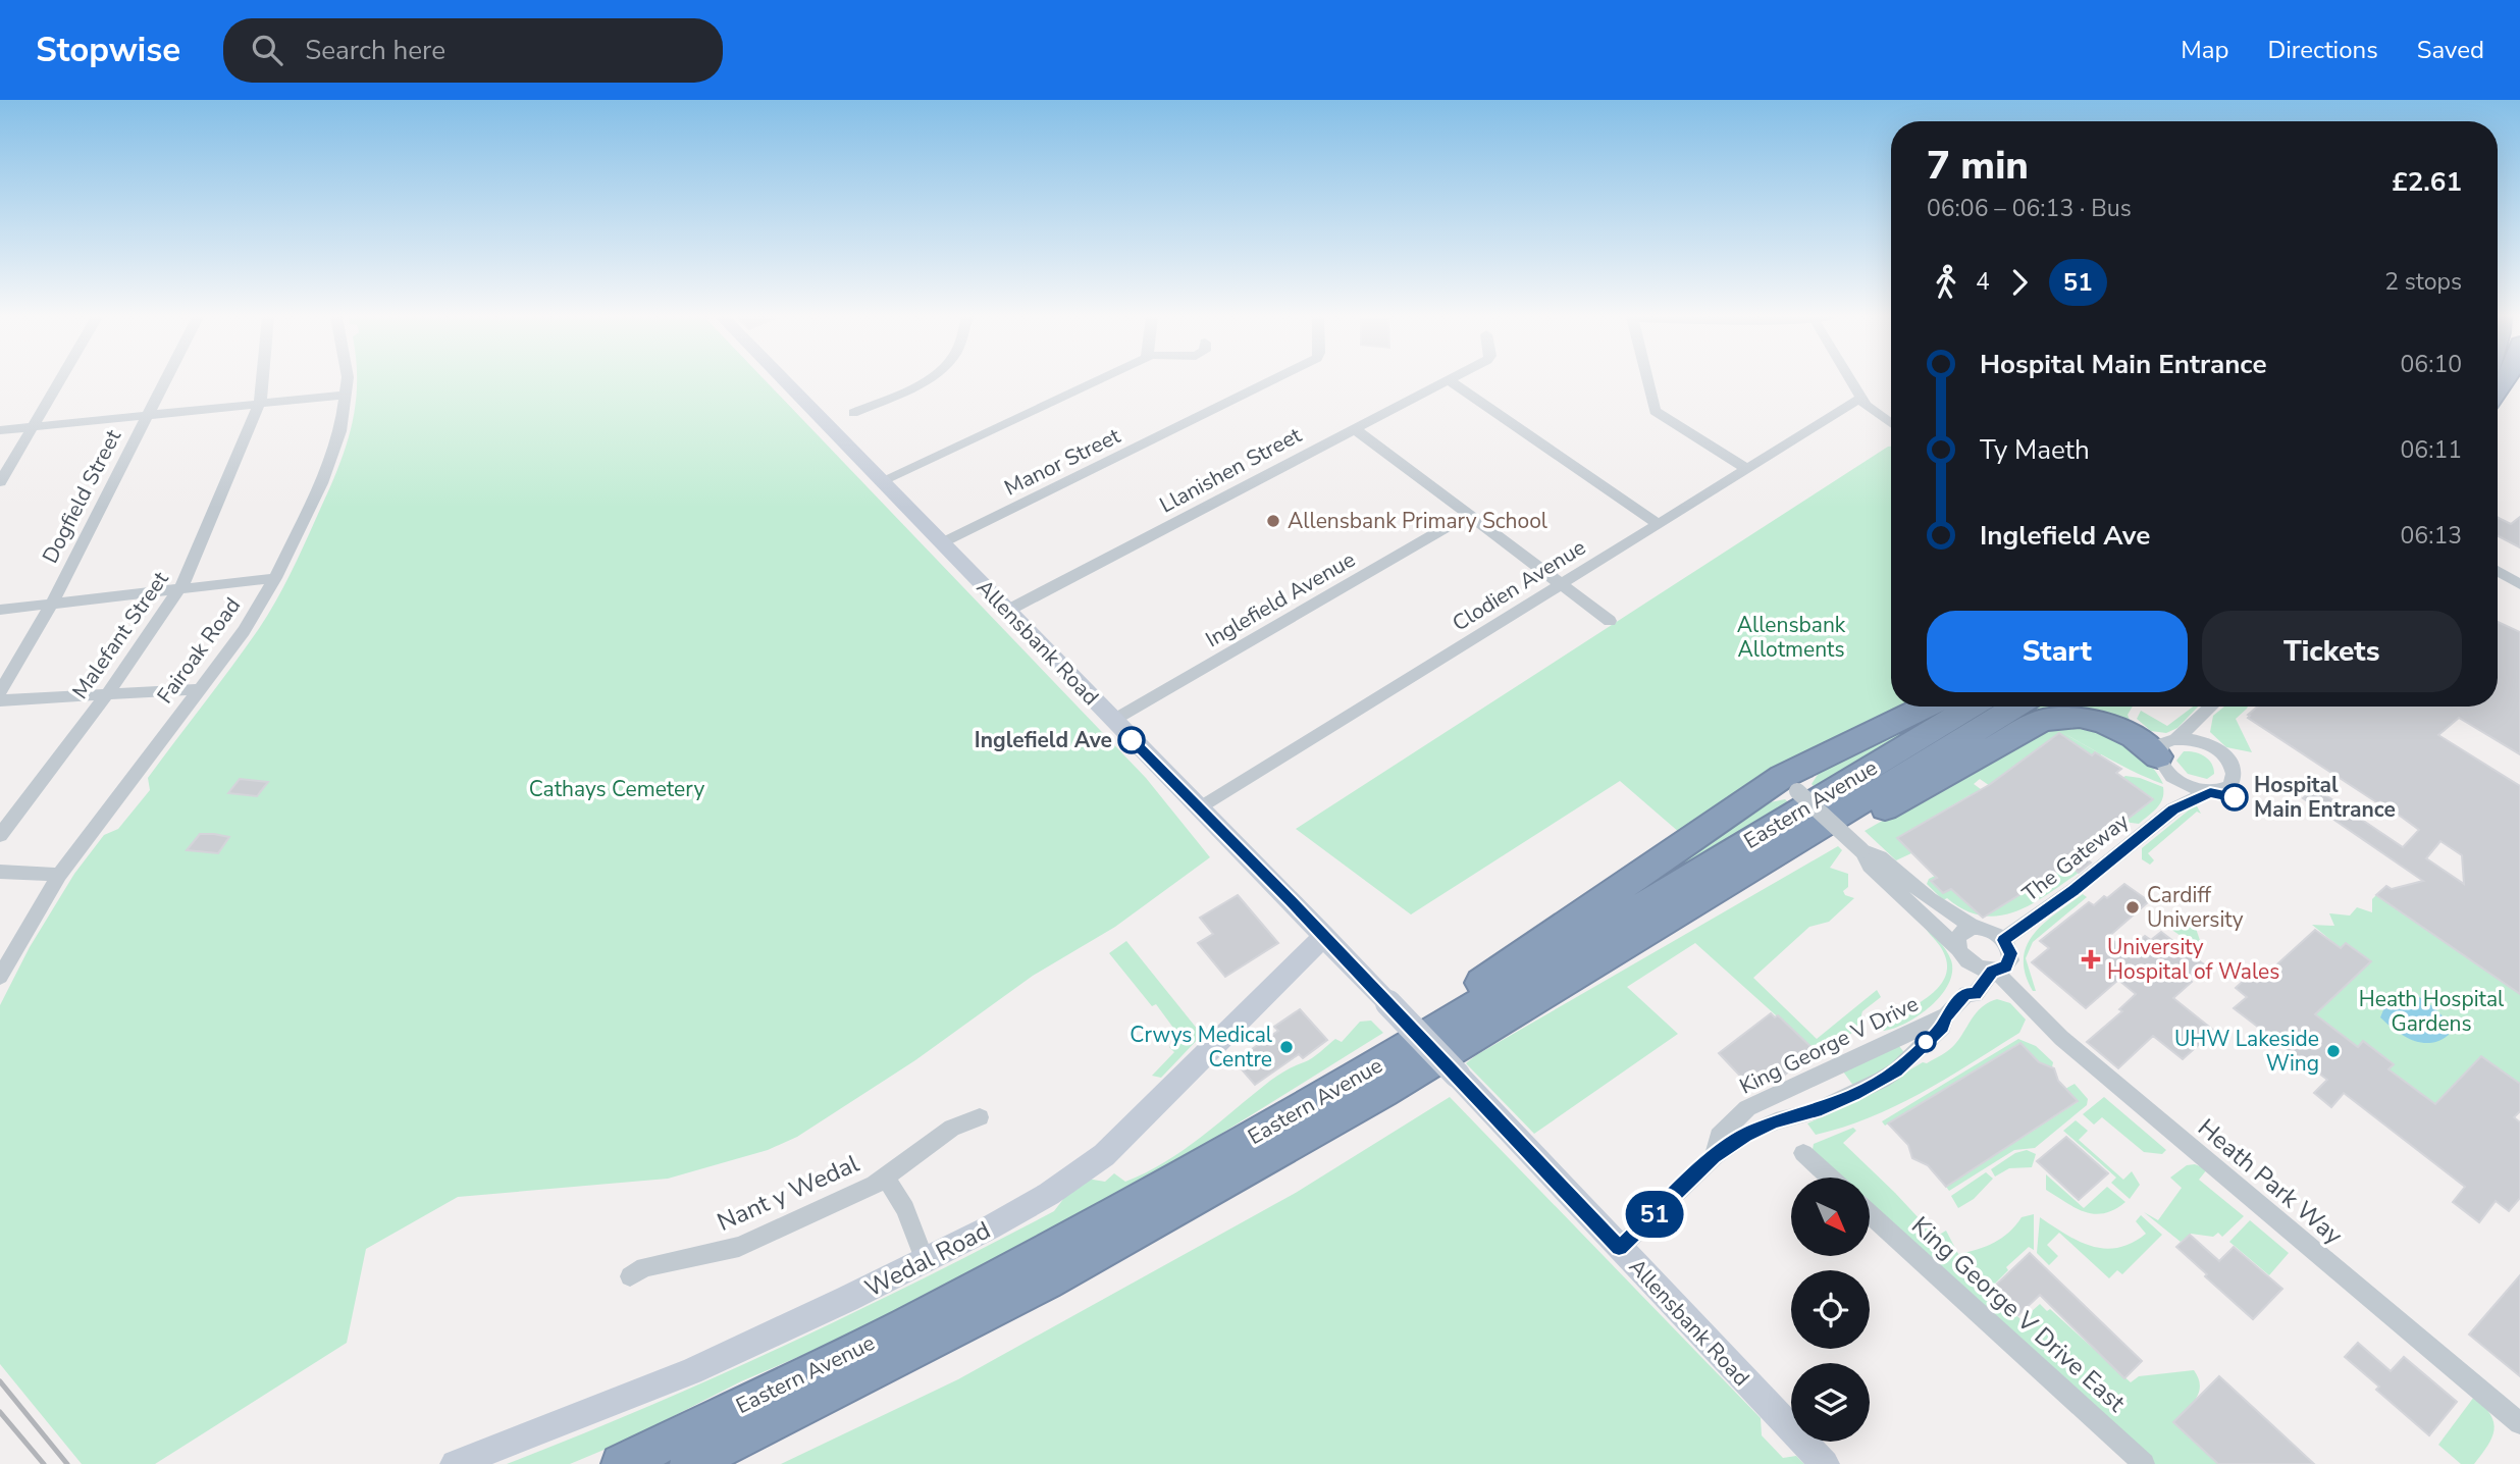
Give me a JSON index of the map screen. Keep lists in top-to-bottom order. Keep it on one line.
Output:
{"streets":{"highway":["Eastern Avenue"],"street":["Manor Street","Llanishen Street","Dogfield Street","Clodien Avenue","Inglefield Avenue","Malefant Street","Allensbank Road","Fairoak Road","The Gateway","King George V Drive","Heath Park Way","Nant y Wedal","Wedal Road","King George V Drive East"]},"crossings":[["Manor Street","Allensbank Road"],["Llanishen Street","Allensbank Road"],["Clodien Avenue","Allensbank Road"],["Inglefield Avenue","Allensbank Road"],["Allensbank Road","King George V Drive"],["Allensbank Road","Wedal Road"],["The Gateway","King George V Drive"],["The Gateway","Heath Park Way"],["King George V Drive","Heath Park Way"],["Nant y Wedal","Wedal Road"]],"parks":["Allensbank Allotments","Cathays Cemetery","Heath Hospital Gardens"],"places":{"other":["Allensbank Primary School","Inglefield Ave","Hospital Main Entrance","Cardiff University","Crwys Medical Centre","UHW Lakeside Wing"],"health":["University Hospital of Wales"]},"lines":["bus line 51"],"north":"bottom right","page":{"header":"Stopwise","search":"Search here","nav":["Map","Directions","Saved"],"on_map":"51","heading":["7 min","06:06 – 06:13 · Bus","£2.61"],"legs":["4","51","2 stops"],"list":[{"name":"Hospital Main Entrance","value":"06:10"},{"name":"Ty Maeth","value":"06:11"},{"name":"Inglefield Ave","value":"06:13"}],"buttons":["Start","Tickets"]}}
